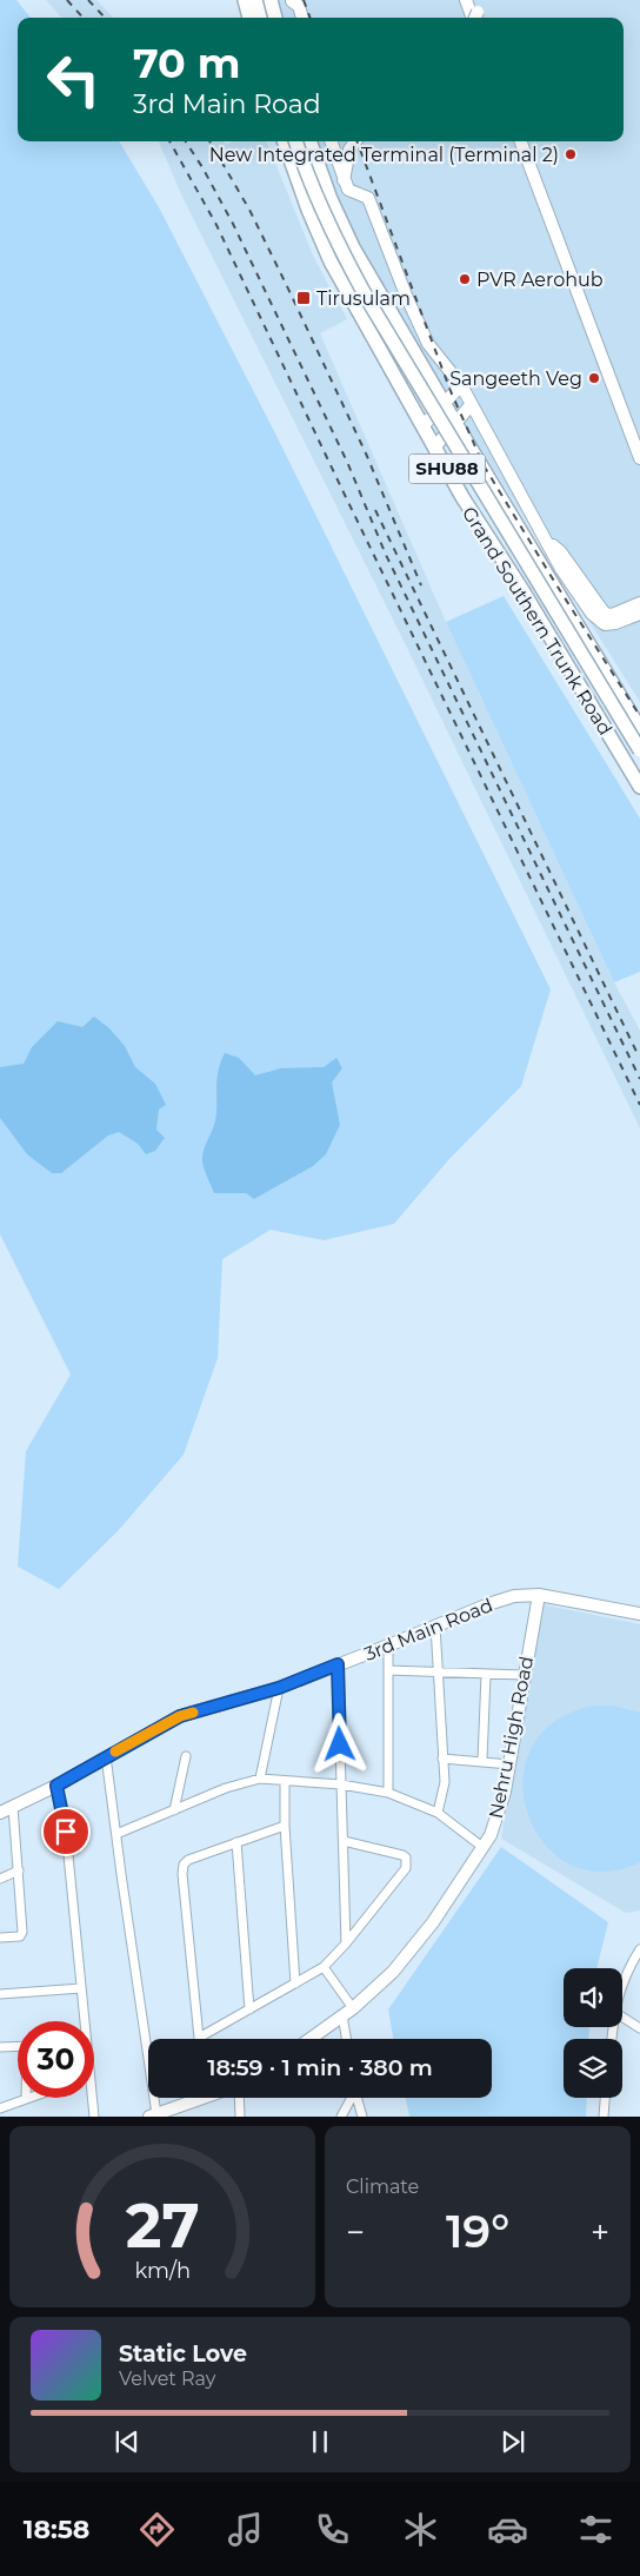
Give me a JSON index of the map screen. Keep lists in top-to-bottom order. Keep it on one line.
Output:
{"streets":{"main road":["SHU88","Grand Southern Trunk Road"],"street":["3rd Main Road","Nehru High Road"]},"crossings":[["3rd Main Road","Nehru High Road"]],"places":{"other":["New Integrated Terminal (Terminal 2)","PVR Aerohub","Sangeeth Veg"],"transit":["Tirusulam"]},"page":{"turn":["70 m","3rd Main Road"],"limit":"30","trip":"18:59 · 1 min · 380 m","tile":"Climate","heat":["−","19°","+"],"song":["Static Love","Velvet Ray"],"tabs":"18:58","gauge":["27","km/h"]}}
